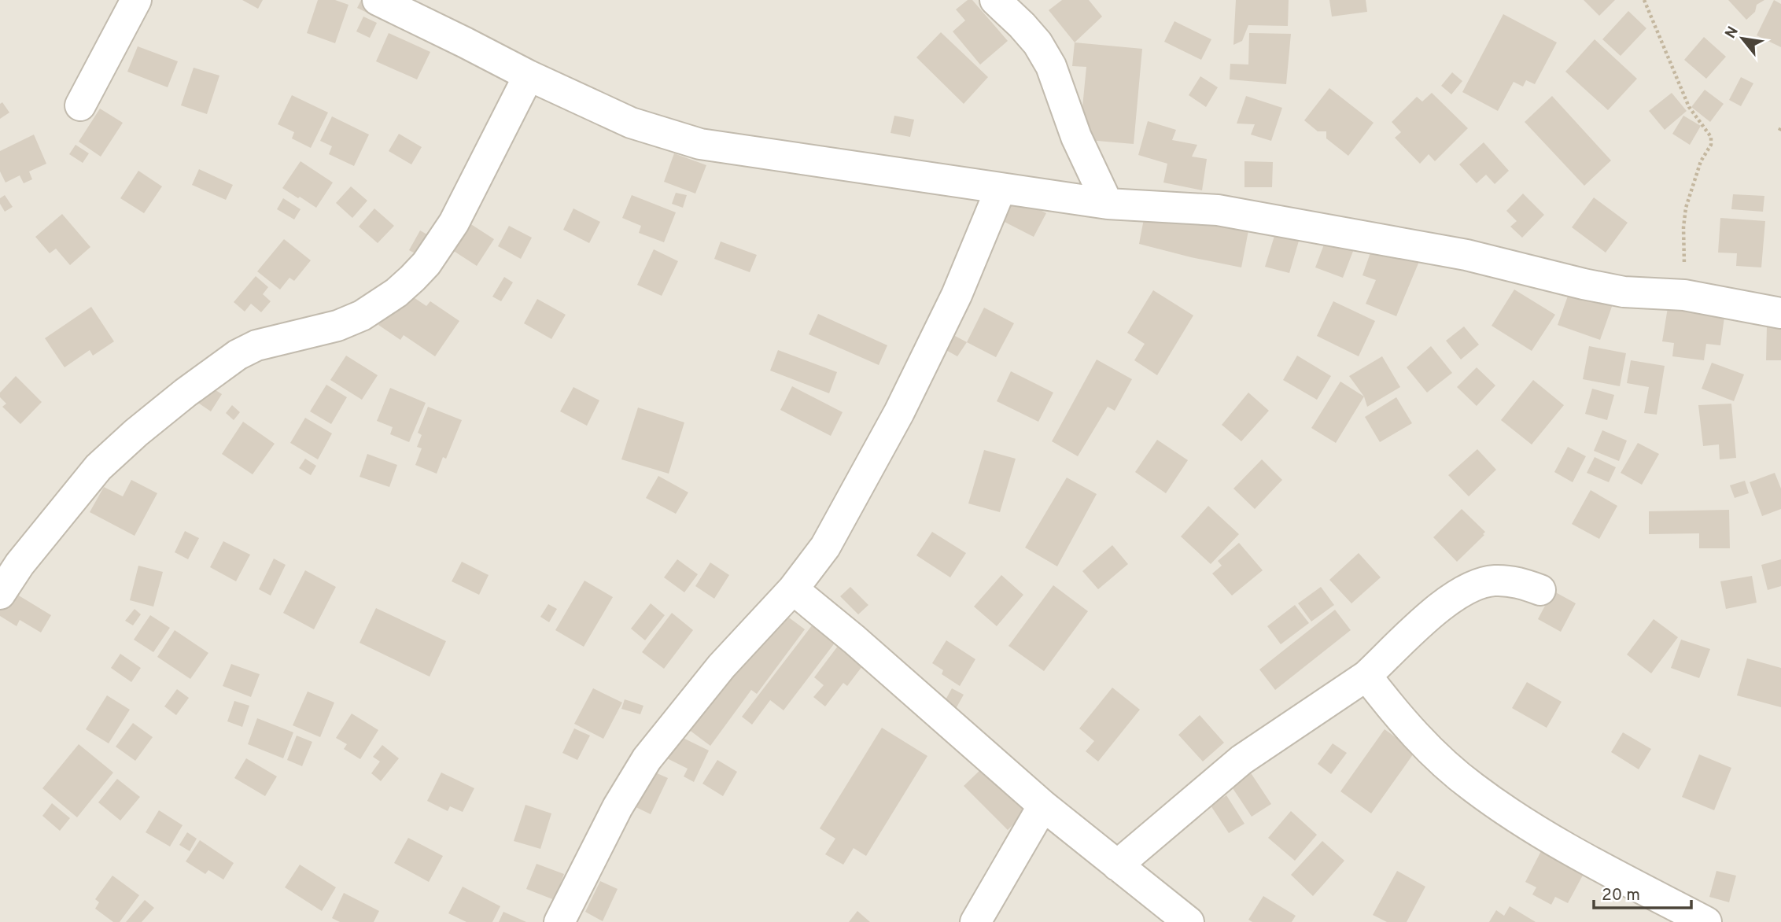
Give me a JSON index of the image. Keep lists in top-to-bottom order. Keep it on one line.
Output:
{"scale_bar":"20 m","north":"top left"}
